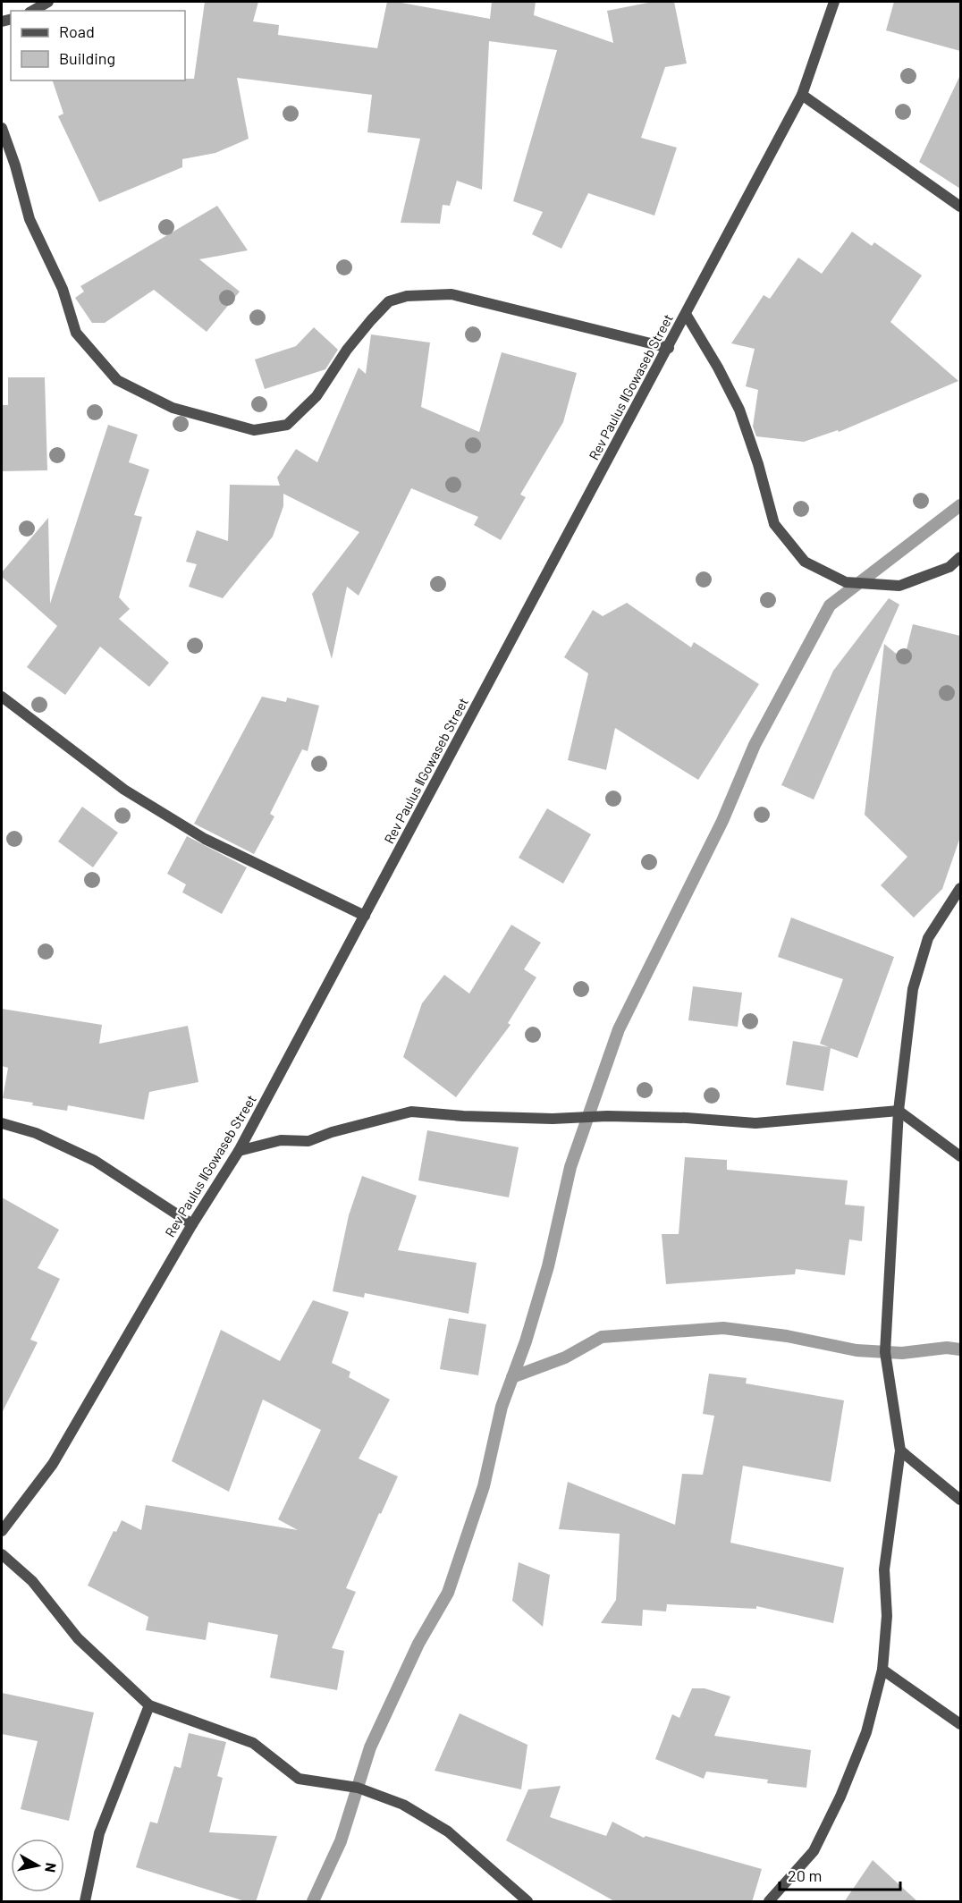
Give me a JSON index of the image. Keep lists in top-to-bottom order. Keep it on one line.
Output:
{"streets":{"street":["Rev Paulus ǁGowaseb Street"]},"legend":["Road","Building"],"scale_bar":"20 m","north":"right"}
